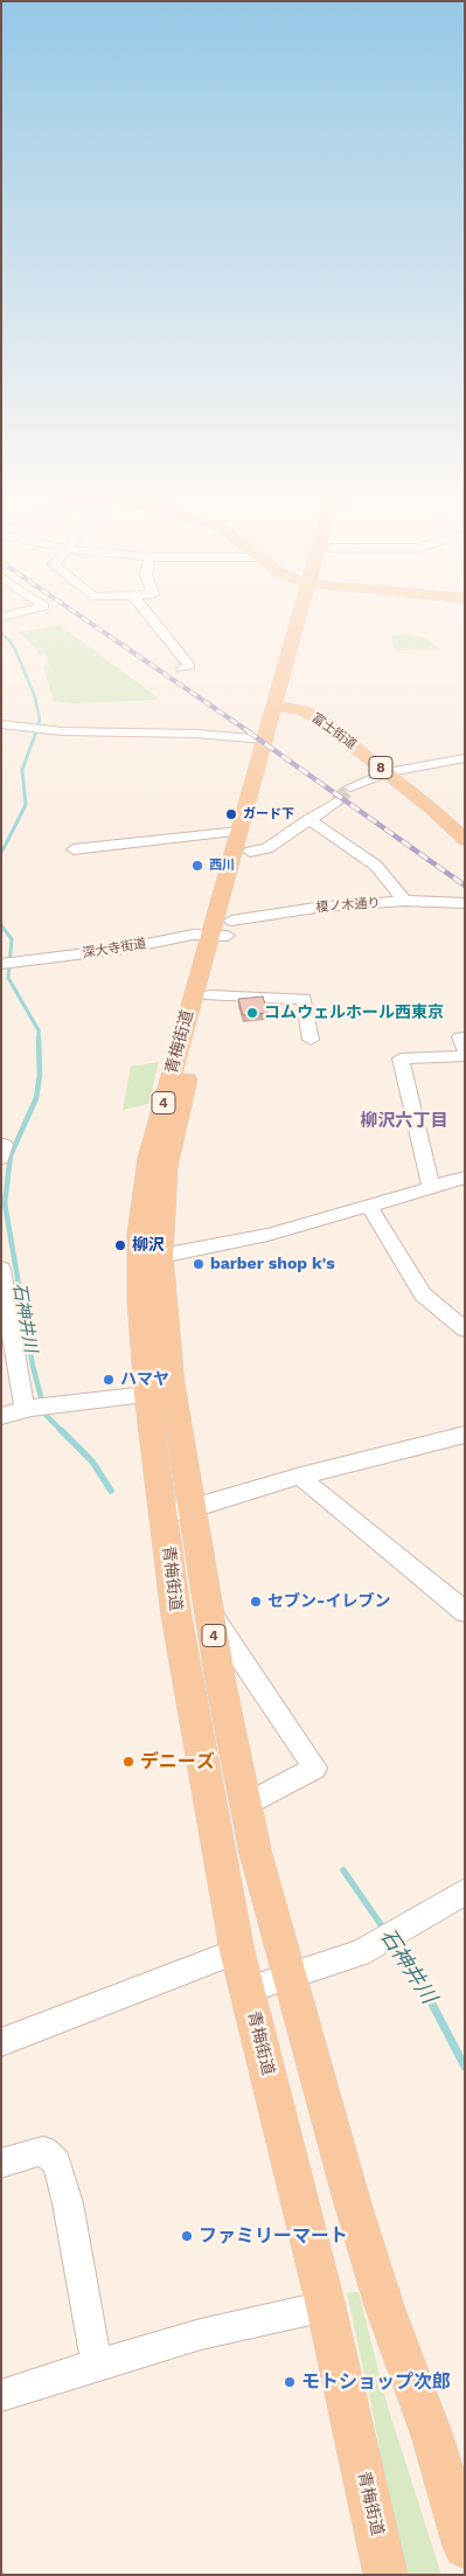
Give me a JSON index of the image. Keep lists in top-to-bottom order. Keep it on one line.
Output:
{"streets":{"main road":["富士街道","8","青梅街道","4"],"street":["榎ノ木通り","深大寺街道"]},"crossings":[["富士街道","青梅街道"],["榎ノ木通り","深大寺街道"],["榎ノ木通り","青梅街道"],["深大寺街道","青梅街道"]],"districts":["柳沢六丁目"],"water":["石神井川"],"places":["ガード下","西川","コムウェルホール西東京","柳沢","barber shop k's","ハマヤ","セブン-イレブン","デニーズ","ファミリーマート","モトショップ次郎"]}
